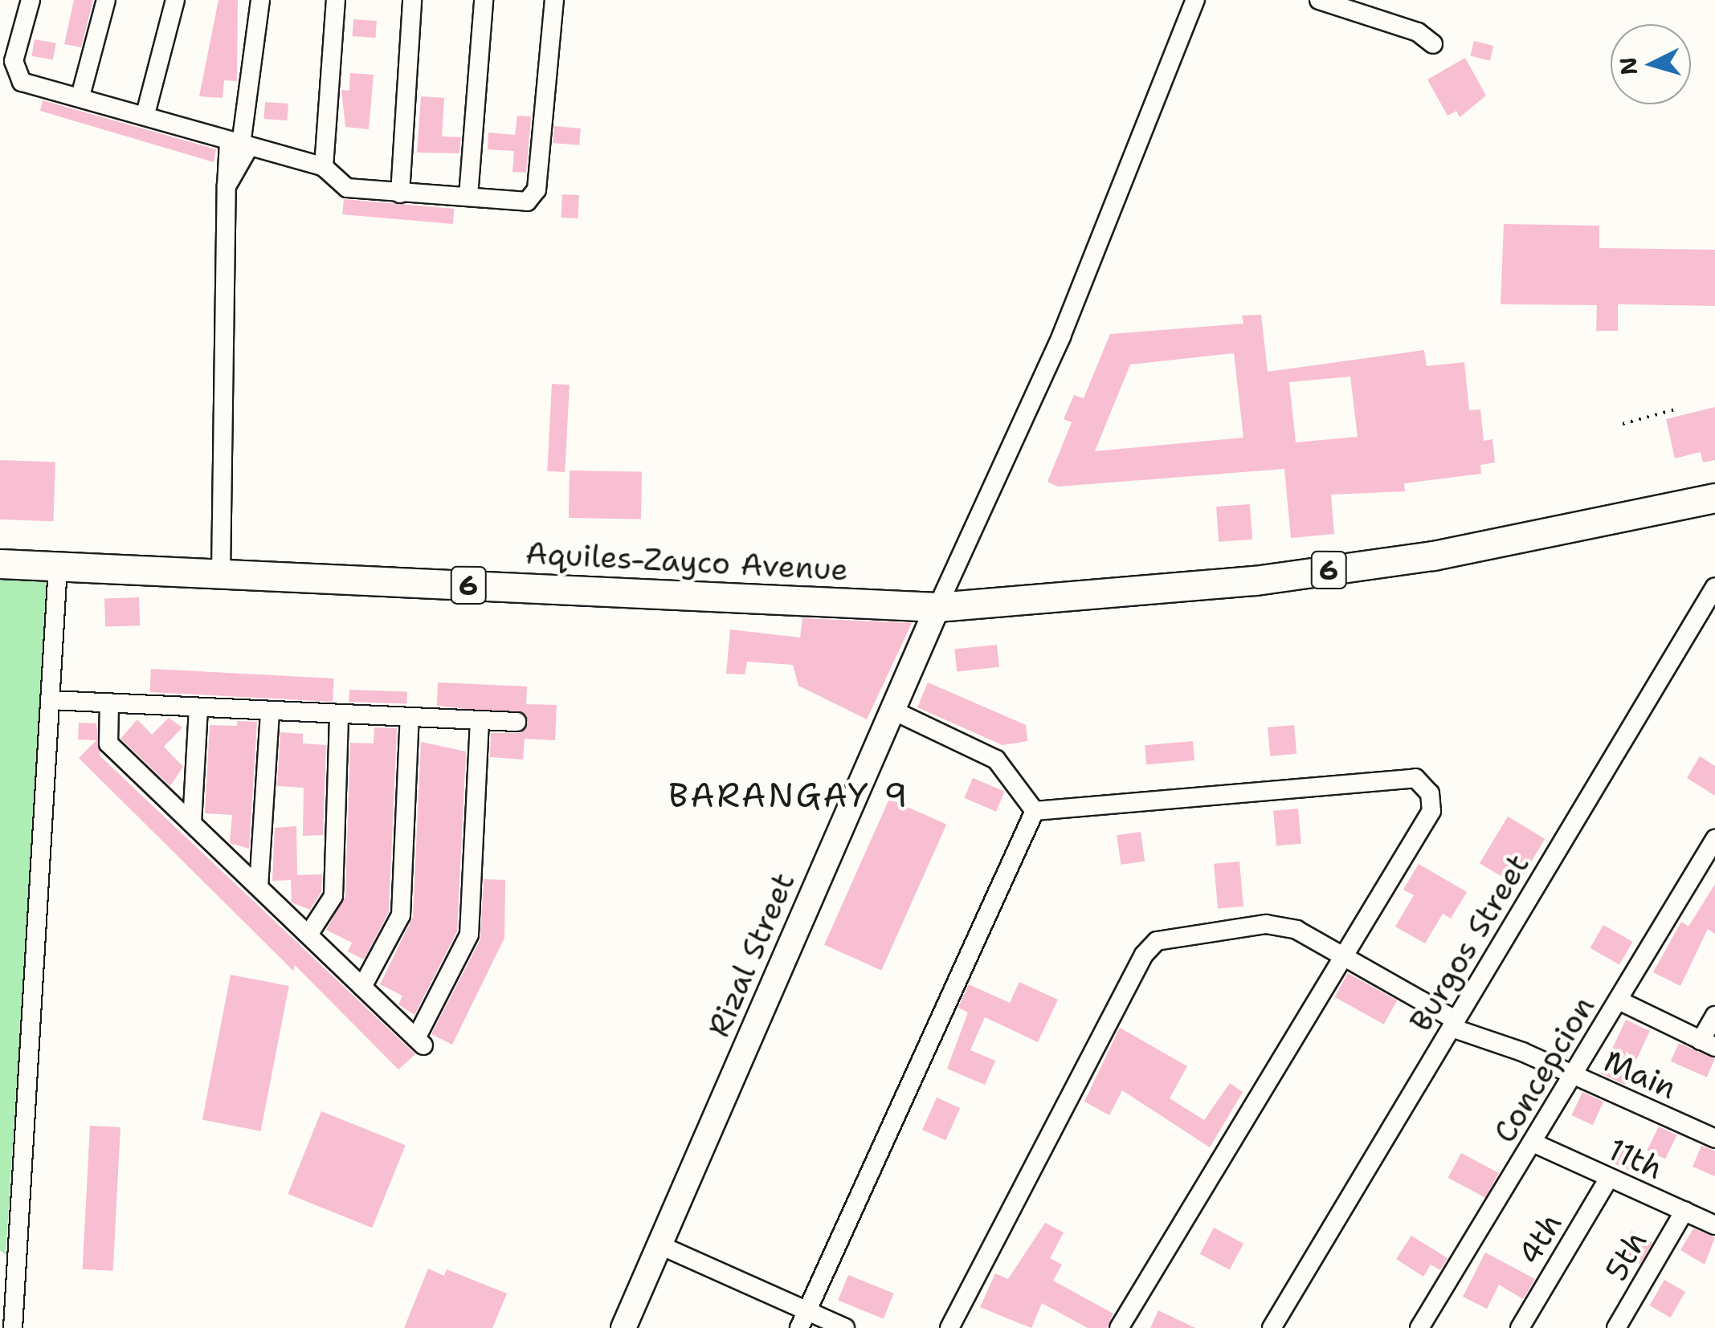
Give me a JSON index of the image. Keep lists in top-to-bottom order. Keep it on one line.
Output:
{"streets":{"highway":["Aquiles-Zayco Avenue","6"],"main road":["Rizal Street"],"street":["Burgos Street","Concepcion","Main","11th","4th","5th"]},"crossings":[["Aquiles-Zayco Avenue","6"],["Aquiles-Zayco Avenue","Rizal Street"],["6","Rizal Street"],["Burgos Street","Main"],["Concepcion","Main"],["Concepcion","11th"],["11th","4th"],["11th","5th"]],"districts":["BARANGAY 9"],"north":"left"}
